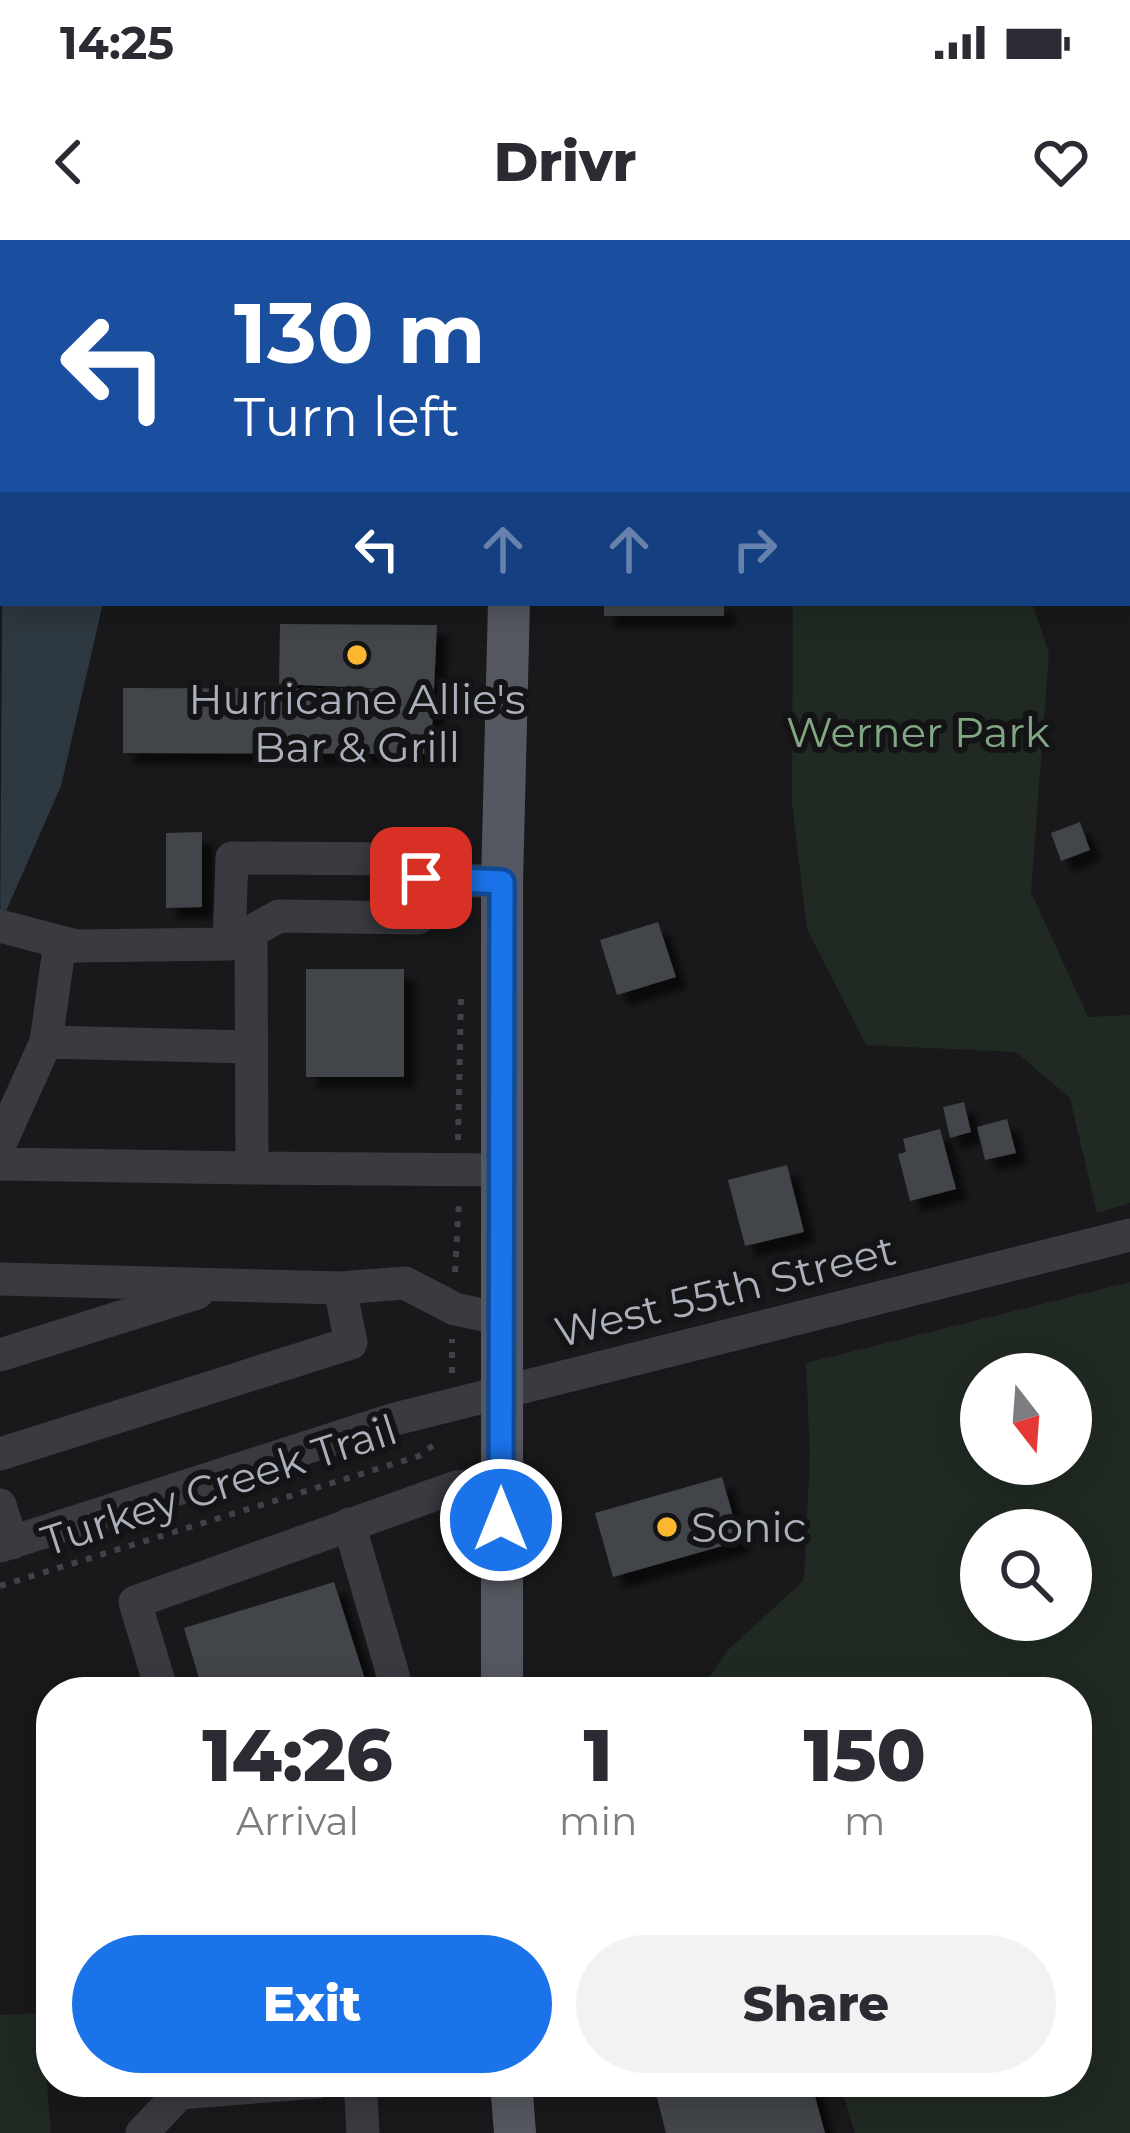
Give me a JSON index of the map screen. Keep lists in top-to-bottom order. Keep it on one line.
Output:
{"streets":{"street":["West 55th Street"],"path":["Turkey Creek Trail"]},"parks":["Werner Park"],"places":["Hurricane Allie's Bar & Grill","Sonic"],"north":"bottom","page":{"status":"14:25","header":"Drivr","turn":["130 m","Turn left"],"eta":["14:26","Arrival","1","min","150","m"],"buttons":["Exit","Share"]}}
